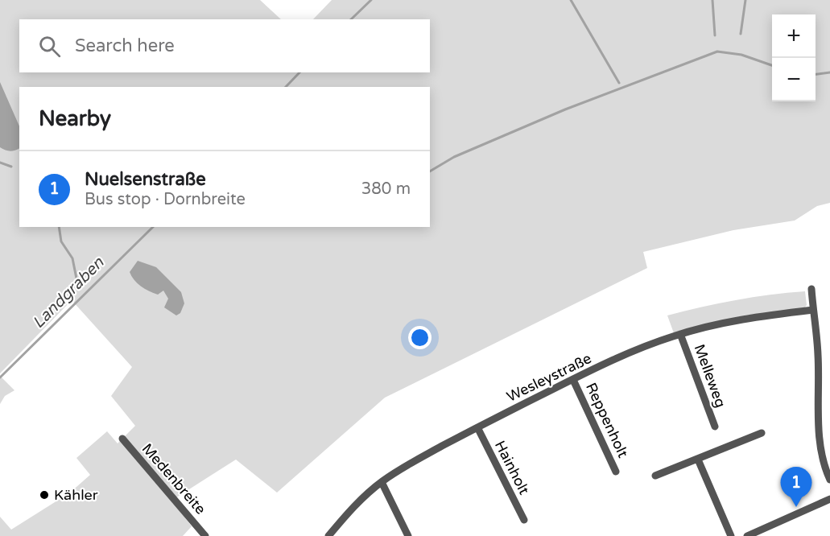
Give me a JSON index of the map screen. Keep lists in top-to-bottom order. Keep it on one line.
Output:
{"streets":{"street":["Melleweg","Wesleystraße","Reppenholt","Hainholt","Medenbreite"]},"crossings":[["Melleweg","Wesleystraße"],["Wesleystraße","Reppenholt"],["Wesleystraße","Hainholt"]],"water":["Landgraben"],"places":["Kähler"],"page":{"map_buttons":["+","−"],"search":"Search here","heading":"Nearby","list":[{"mark":"1","name":"Nuelsenstraße","note":"Bus stop · Dornbreite","value":"380 m"}],"pins":"1"}}
